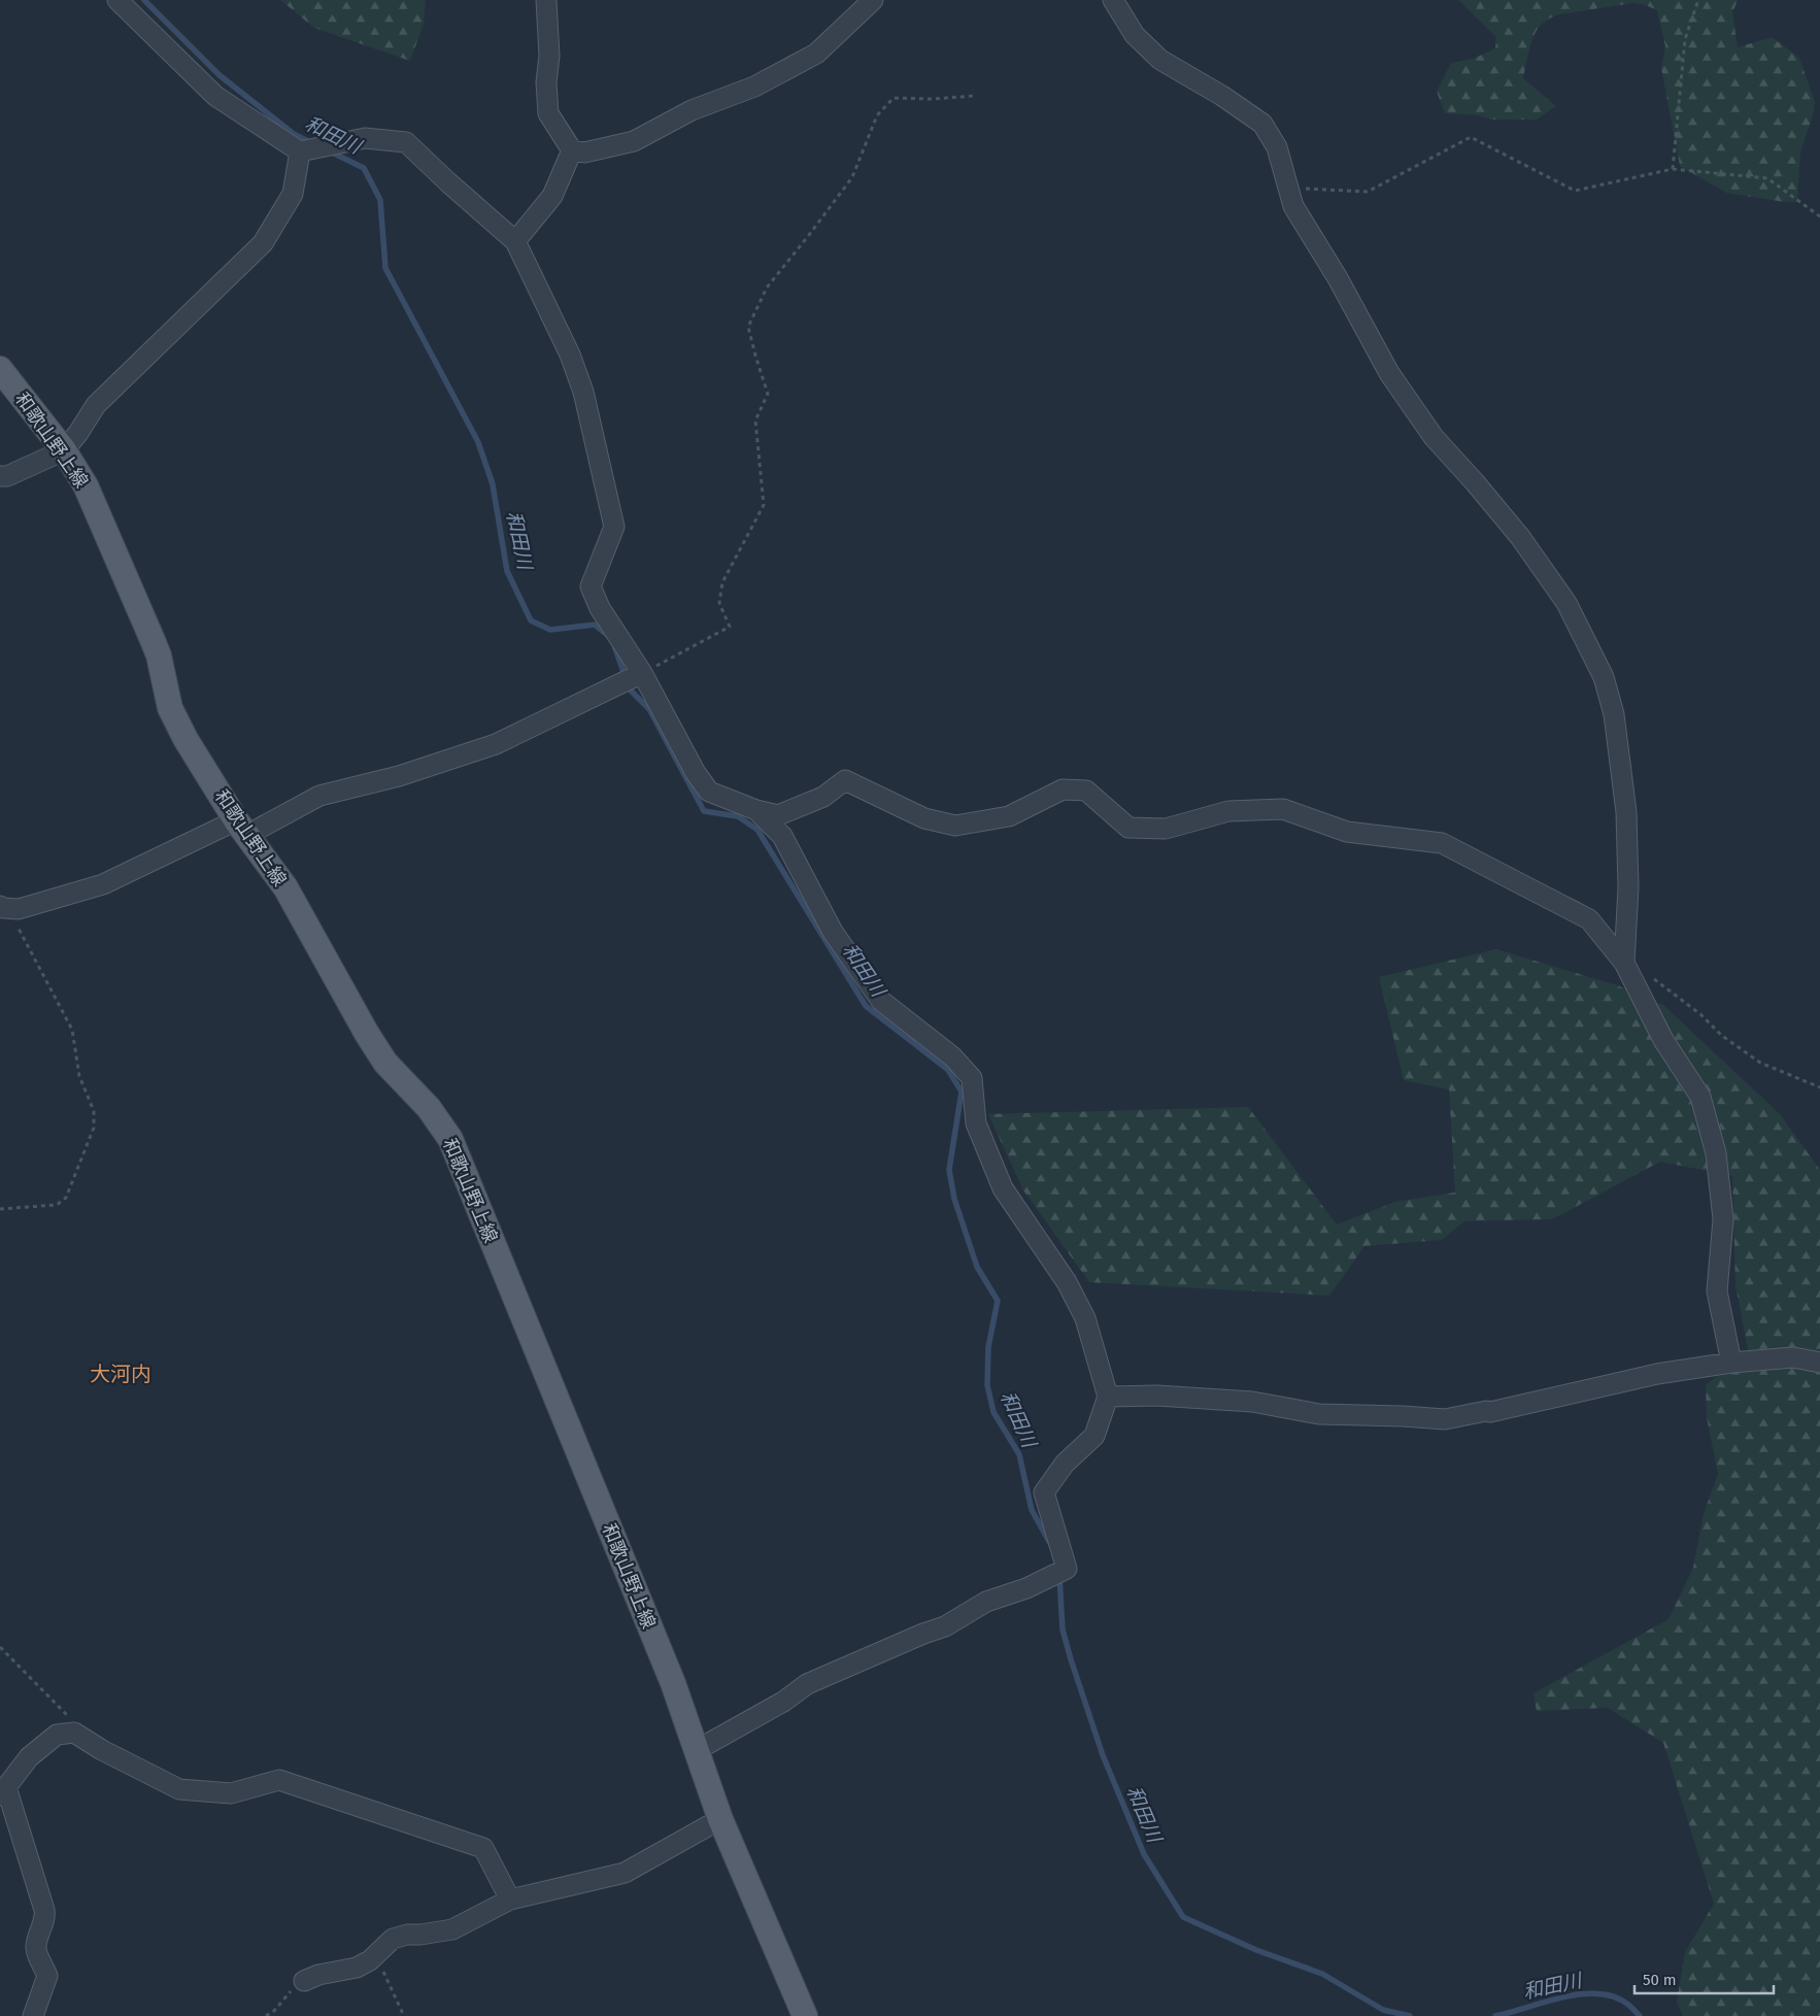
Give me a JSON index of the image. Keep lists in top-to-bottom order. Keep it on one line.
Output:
{"streets":{"main road":["和歌山野上線"]},"districts":["大河内"],"water":["和田川"],"scale_bar":"50 m"}
